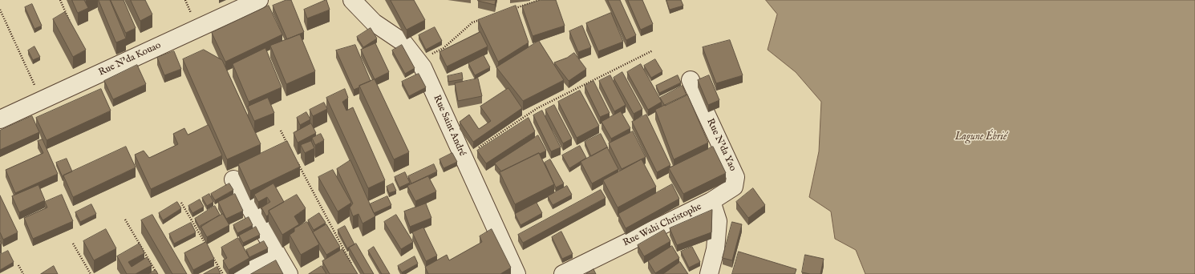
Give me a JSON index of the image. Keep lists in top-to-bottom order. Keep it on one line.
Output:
{"streets":{"street":["Rue N'da Kouao","Rue Saint André","Rue N'da Yao","Rue Wahi Christophe"]},"crossings":[["Rue N'da Yao","Rue Wahi Christophe"]],"water":["Lagune Ébrié"]}
